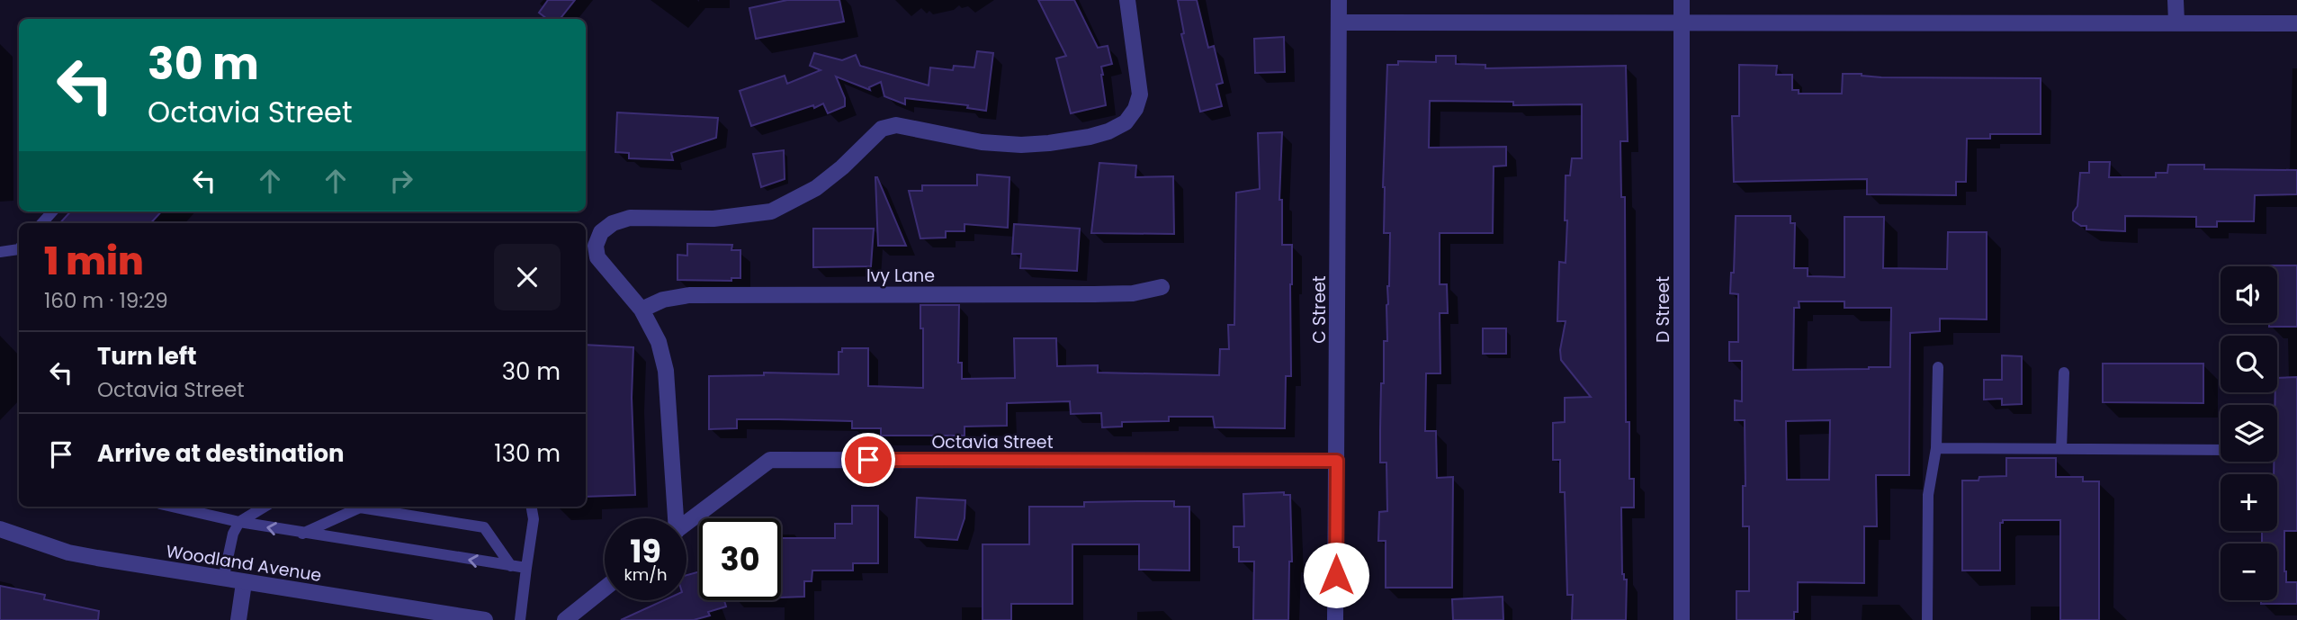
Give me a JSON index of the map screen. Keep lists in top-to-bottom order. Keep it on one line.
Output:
{"streets":{"street":["Ivy Lane","C Street","D Street","Octavia Street","Woodland Avenue"]},"crossings":[["C Street","Octavia Street"]],"page":{"turn":["30 m","Octavia Street"],"heading":["1 min","160 m · 19:29"],"map_buttons":["+","−"],"list":[{"name":"Turn left","note":"Octavia Street","value":"30 m"},{"name":"Arrive at destination","value":"130 m"}],"speed":"19 km/h","limit":"30"}}
